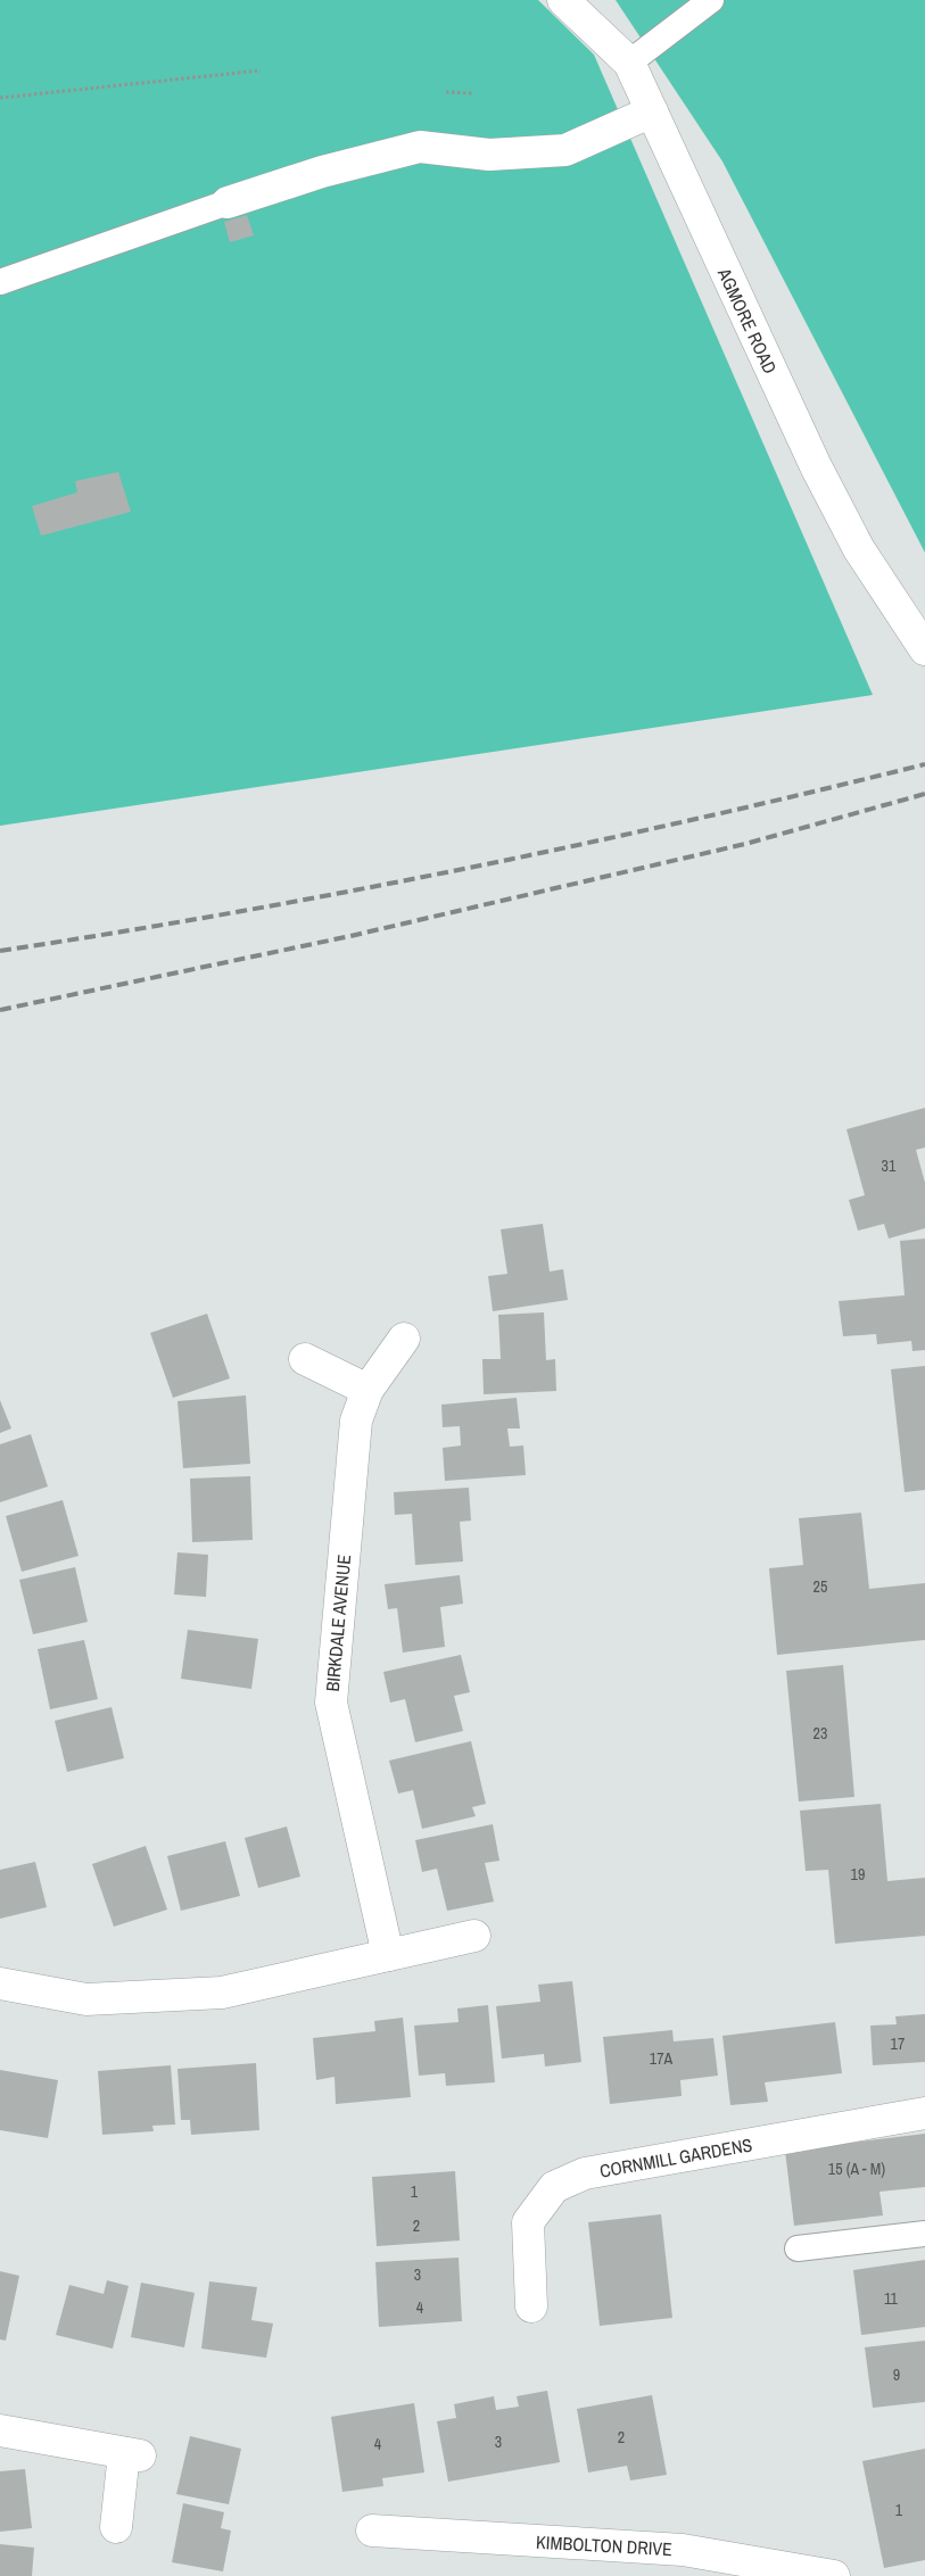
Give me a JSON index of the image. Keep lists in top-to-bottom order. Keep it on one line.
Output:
{"streets":{"street":["AGMORE ROAD","BIRKDALE AVENUE","CORNMILL GARDENS","KIMBOLTON DRIVE"]},"house_numbers":["31","25","23","19","17","17A","15 (A - M)","1","2","3","11","4","9","2","3","4","1"]}
